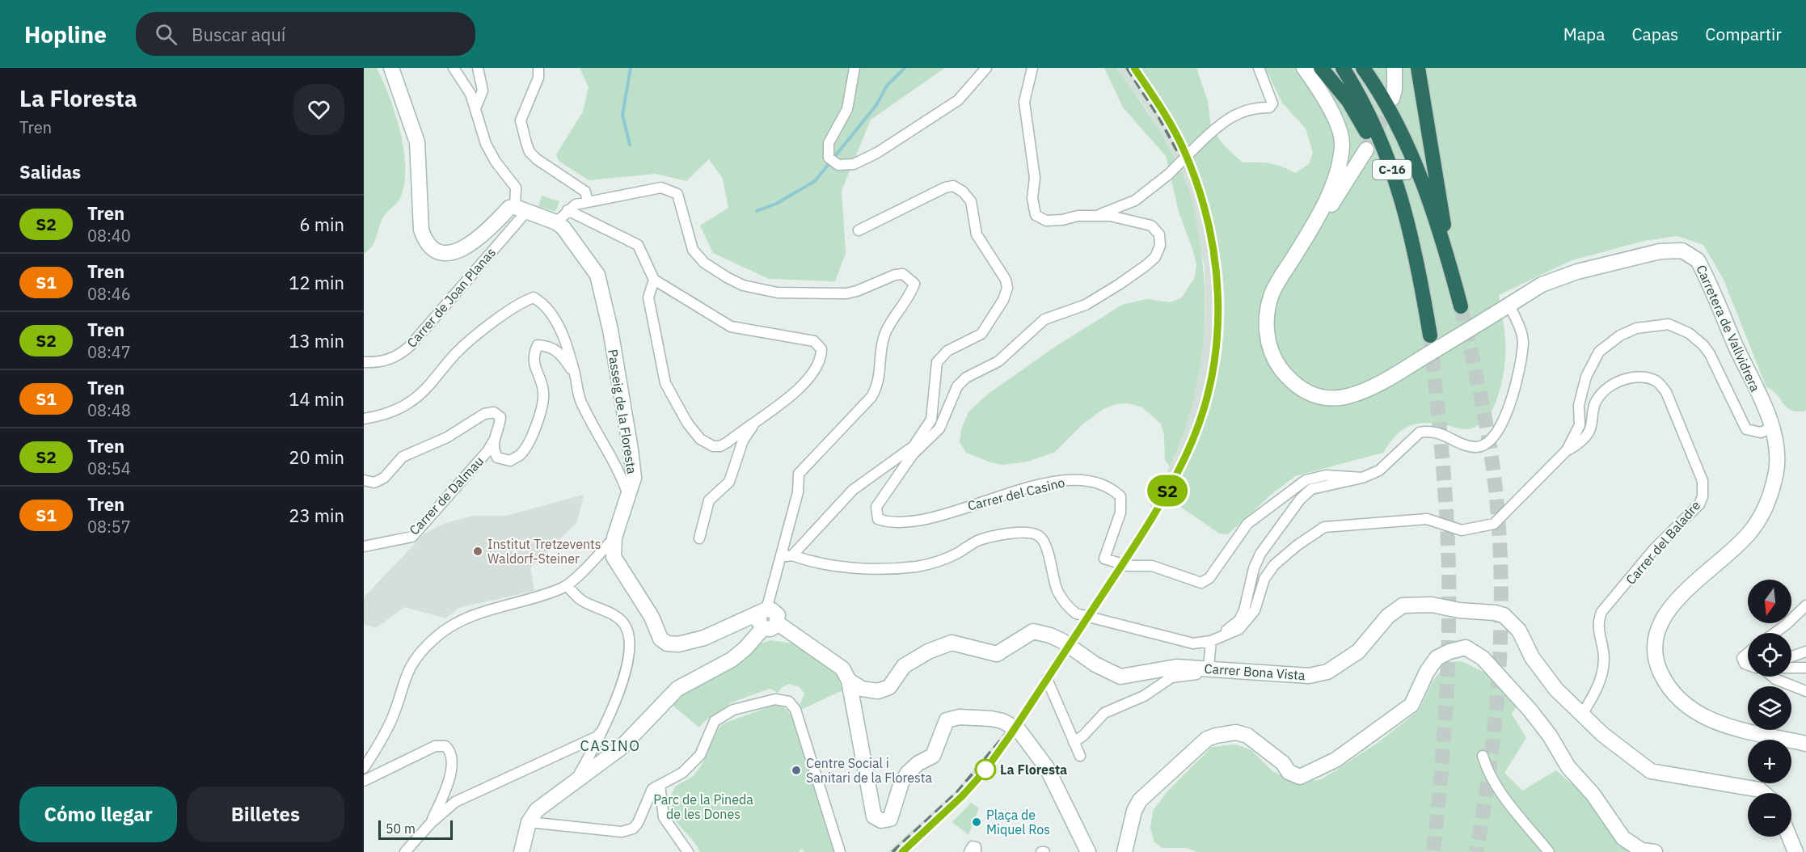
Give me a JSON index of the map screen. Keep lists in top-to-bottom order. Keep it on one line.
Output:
{"streets":{"highway":["C-16"],"street":["Carrer de Joan Planas","Carretera de Vallvidrera","Passeig de la Floresta","Carrer del Casino","Carrer de Dalmau","Carrer del Baladre","Carrer Bona Vista"]},"crossings":[["Carrer del Baladre","Carrer Bona Vista"]],"districts":["CASINO"],"parks":["Parc de la Pineda de les Dones"],"places":["Institut Tretzevents Waldorf-Steiner","La Floresta","Centre Social i Sanitari de la Floresta","Plaça de Miquel Ros"],"scale_bar":"50 m","north":"bottom","page":{"header":"Hopline","search":"Buscar aquí","nav":["Mapa","Capas","Compartir"],"heading":[["La Floresta","Tren"],"Salidas"],"on_map":"S2","list":[{"mark":"S2","name":"Tren","note":"08:40","value":"6 min"},{"mark":"S1","name":"Tren","note":"08:46","value":"12 min"},{"mark":"S2","name":"Tren","note":"08:47","value":"13 min"},{"mark":"S1","name":"Tren","note":"08:48","value":"14 min"},{"mark":"S2","name":"Tren","note":"08:54","value":"20 min"},{"mark":"S1","name":"Tren","note":"08:57","value":"23 min"}],"map_buttons":["+","−"],"buttons":["Cómo llegar","Billetes"],"scale":"50 m"}}
